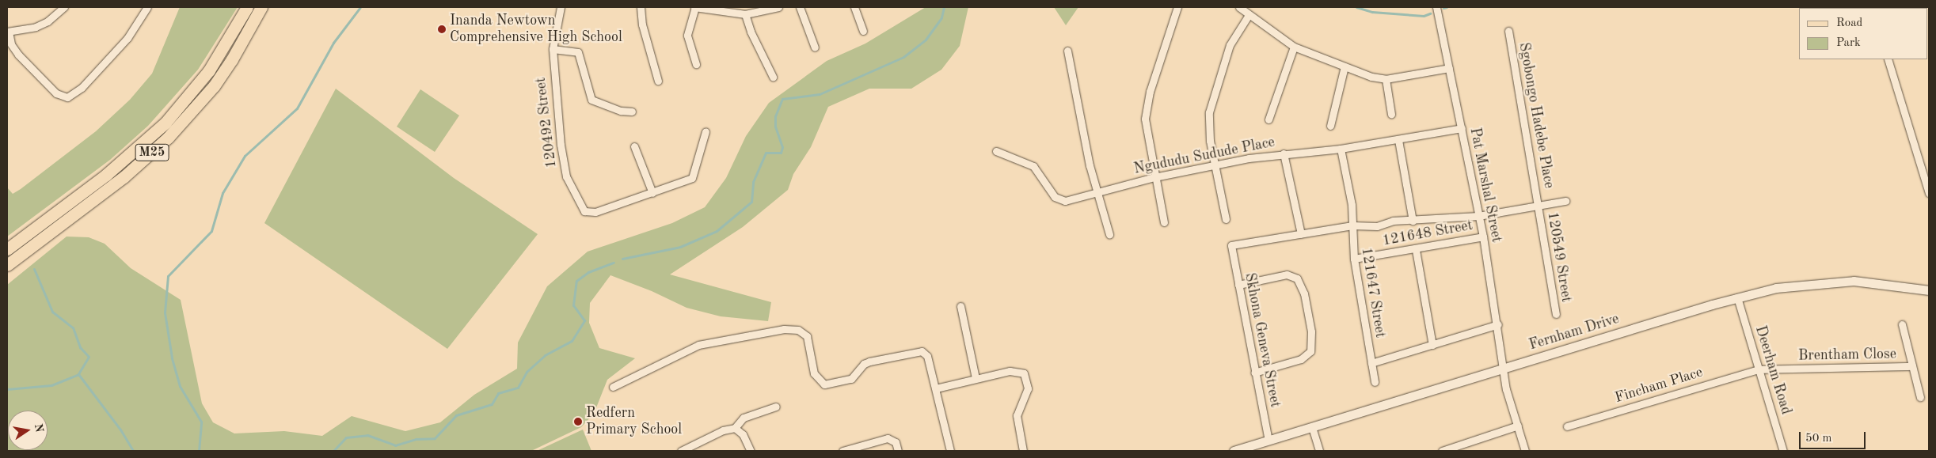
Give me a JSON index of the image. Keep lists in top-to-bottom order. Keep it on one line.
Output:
{"streets":{"main road":["M25"],"street":["Sgobongo Hadebe Place","120492 Street","Ngududu Sudude Place","Pat Marshal Street","121648 Street","120549 Street","121647 Street","Fernham Drive","Skhona Geneva Street","Brentham Close","Deerham Road","Fincham Place"]},"crossings":[["Sgobongo Hadebe Place","120549 Street"],["Ngududu Sudude Place","Pat Marshal Street"],["Ngududu Sudude Place","121647 Street"],["Pat Marshal Street","121648 Street"],["Pat Marshal Street","121647 Street"],["Pat Marshal Street","Fernham Drive"],["121648 Street","121647 Street"],["Fernham Drive","Skhona Geneva Street"],["Fernham Drive","Deerham Road"],["Brentham Close","Deerham Road"],["Brentham Close","Fincham Place"],["Deerham Road","Fincham Place"]],"places":["Inanda Newtown Comprehensive High School","Redfern Primary School"],"legend":["Road","Park"],"scale_bar":"50 m","north":"right"}
